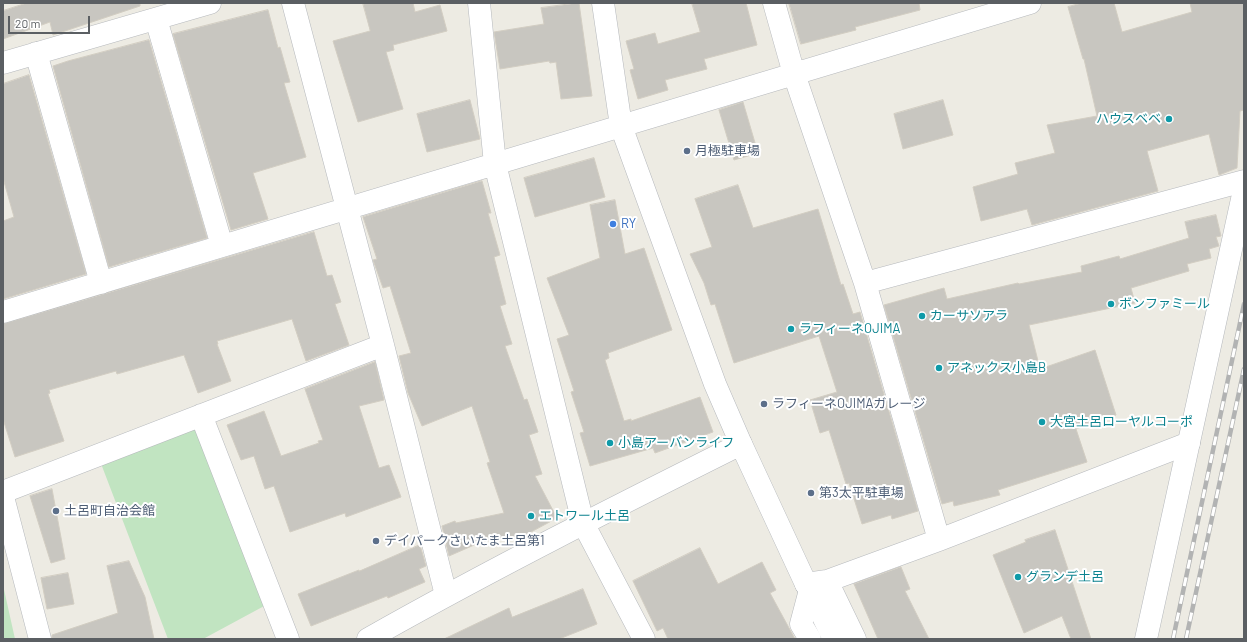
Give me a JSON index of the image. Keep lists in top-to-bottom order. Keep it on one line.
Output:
{"places":["ハウスベベ","月極駐車場","RY","ボンファミール","カーサソアラ","ラフィーネOJIMA","アネックス小島B","ラフィーネOJIMAガレージ","大宮土呂ローヤルコーポ","小島アーバンライフ","第3太平駐車場","土呂町自治会館","エトワール土呂","デイパークさいたま土呂第1","グランデ土呂"],"scale_bar":"20 m"}
